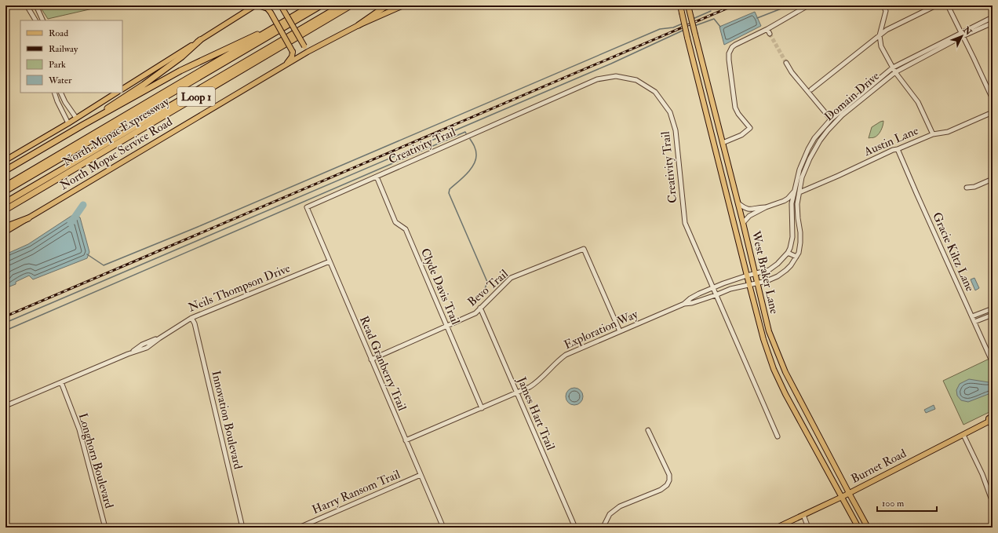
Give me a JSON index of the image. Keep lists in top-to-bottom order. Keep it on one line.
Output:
{"streets":{"highway":["Loop 1","North Mopac Expressway"],"main road":["North Mopac Service Road","West Braker Lane","Burnet Road"],"street":["Domain Drive","Austin Lane","Creativity Trail","Gracie Kiltz Lane","Clyde Davis Trail","Neils Thompson Drive","Bevo Trail","Exploration Way","Read Granberry Trail","James Hart Trail","Innovation Boulevard","Longhorn Boulevard","Harry Ransom Trail"]},"crossings":[["Domain Drive","Austin Lane"],["Domain Drive","West Braker Lane"],["Domain Drive","Exploration Way"],["Austin Lane","Gracie Kiltz Lane"],["Creativity Trail","Clyde Davis Trail"],["Creativity Trail","Exploration Way"],["Creativity Trail","Read Granberry Trail"],["West Braker Lane","Exploration Way"],["West Braker Lane","Burnet Road"],["Clyde Davis Trail","Bevo Trail"],["Clyde Davis Trail","Exploration Way"],["Neils Thompson Drive","Read Granberry Trail"],["Neils Thompson Drive","Innovation Boulevard"],["Neils Thompson Drive","Longhorn Boulevard"],["Bevo Trail","Exploration Way"],["Bevo Trail","Read Granberry Trail"],["Bevo Trail","James Hart Trail"],["Exploration Way","Read Granberry Trail"],["Exploration Way","James Hart Trail"],["Read Granberry Trail","Harry Ransom Trail"]],"legend":["Road","Railway","Park","Water"],"scale_bar":"100 m","north":"top right"}
